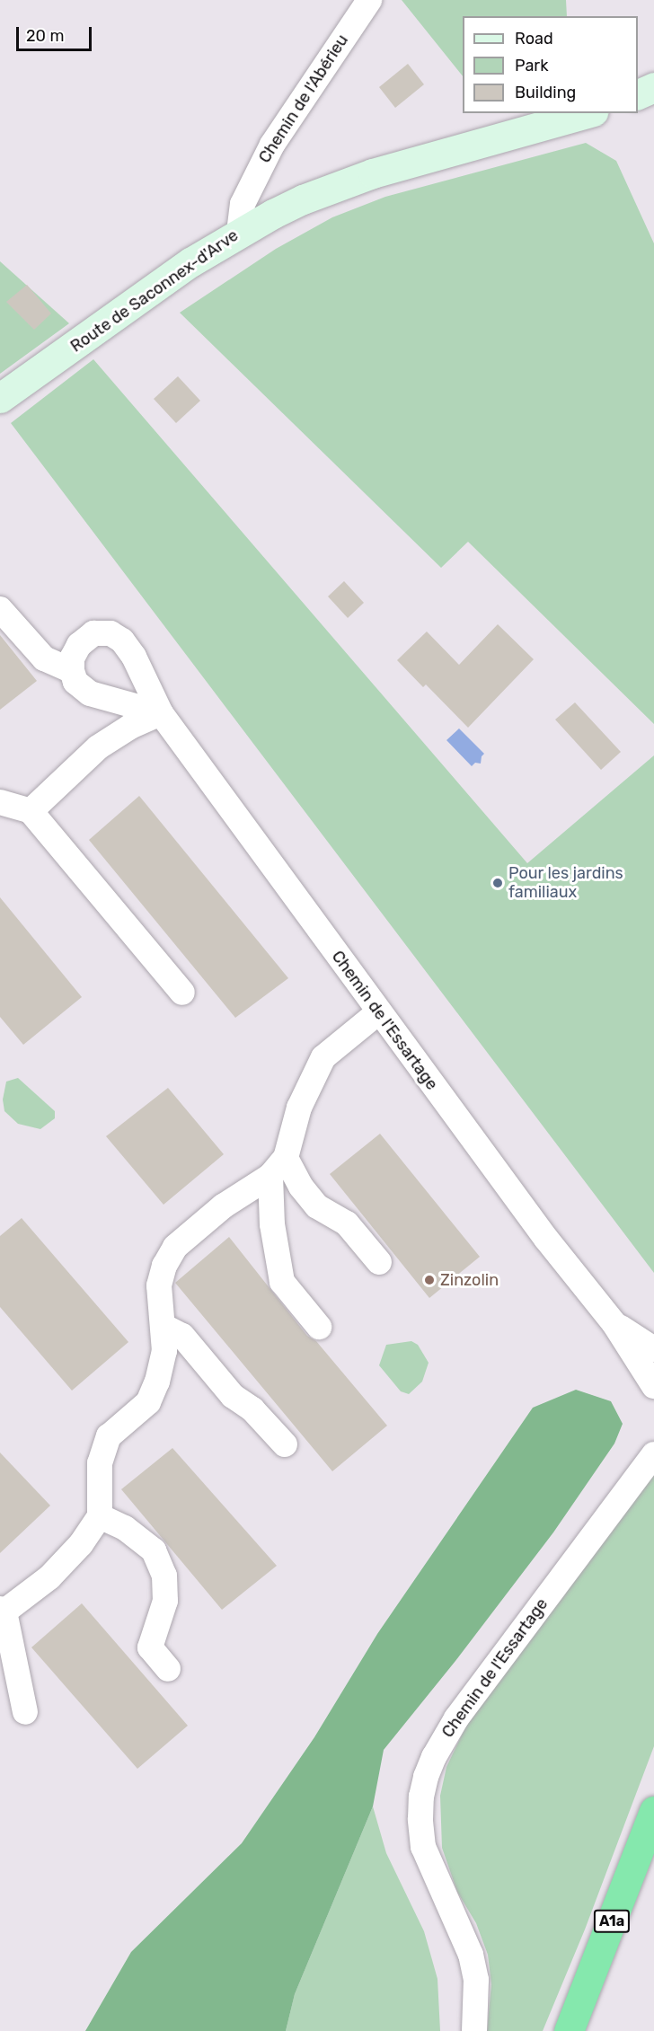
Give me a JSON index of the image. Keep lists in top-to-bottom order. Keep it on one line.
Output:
{"streets":{"highway":["A1a"],"street":["Chemin de l'Abérieu","Route de Saconnex-d'Arve","Chemin de l'Essartage"]},"crossings":[["Chemin de l'Abérieu","Route de Saconnex-d'Arve"]],"places":["Pour les jardins familiaux","Zinzolin"],"legend":["Road","Park","Building"],"scale_bar":"20 m"}
